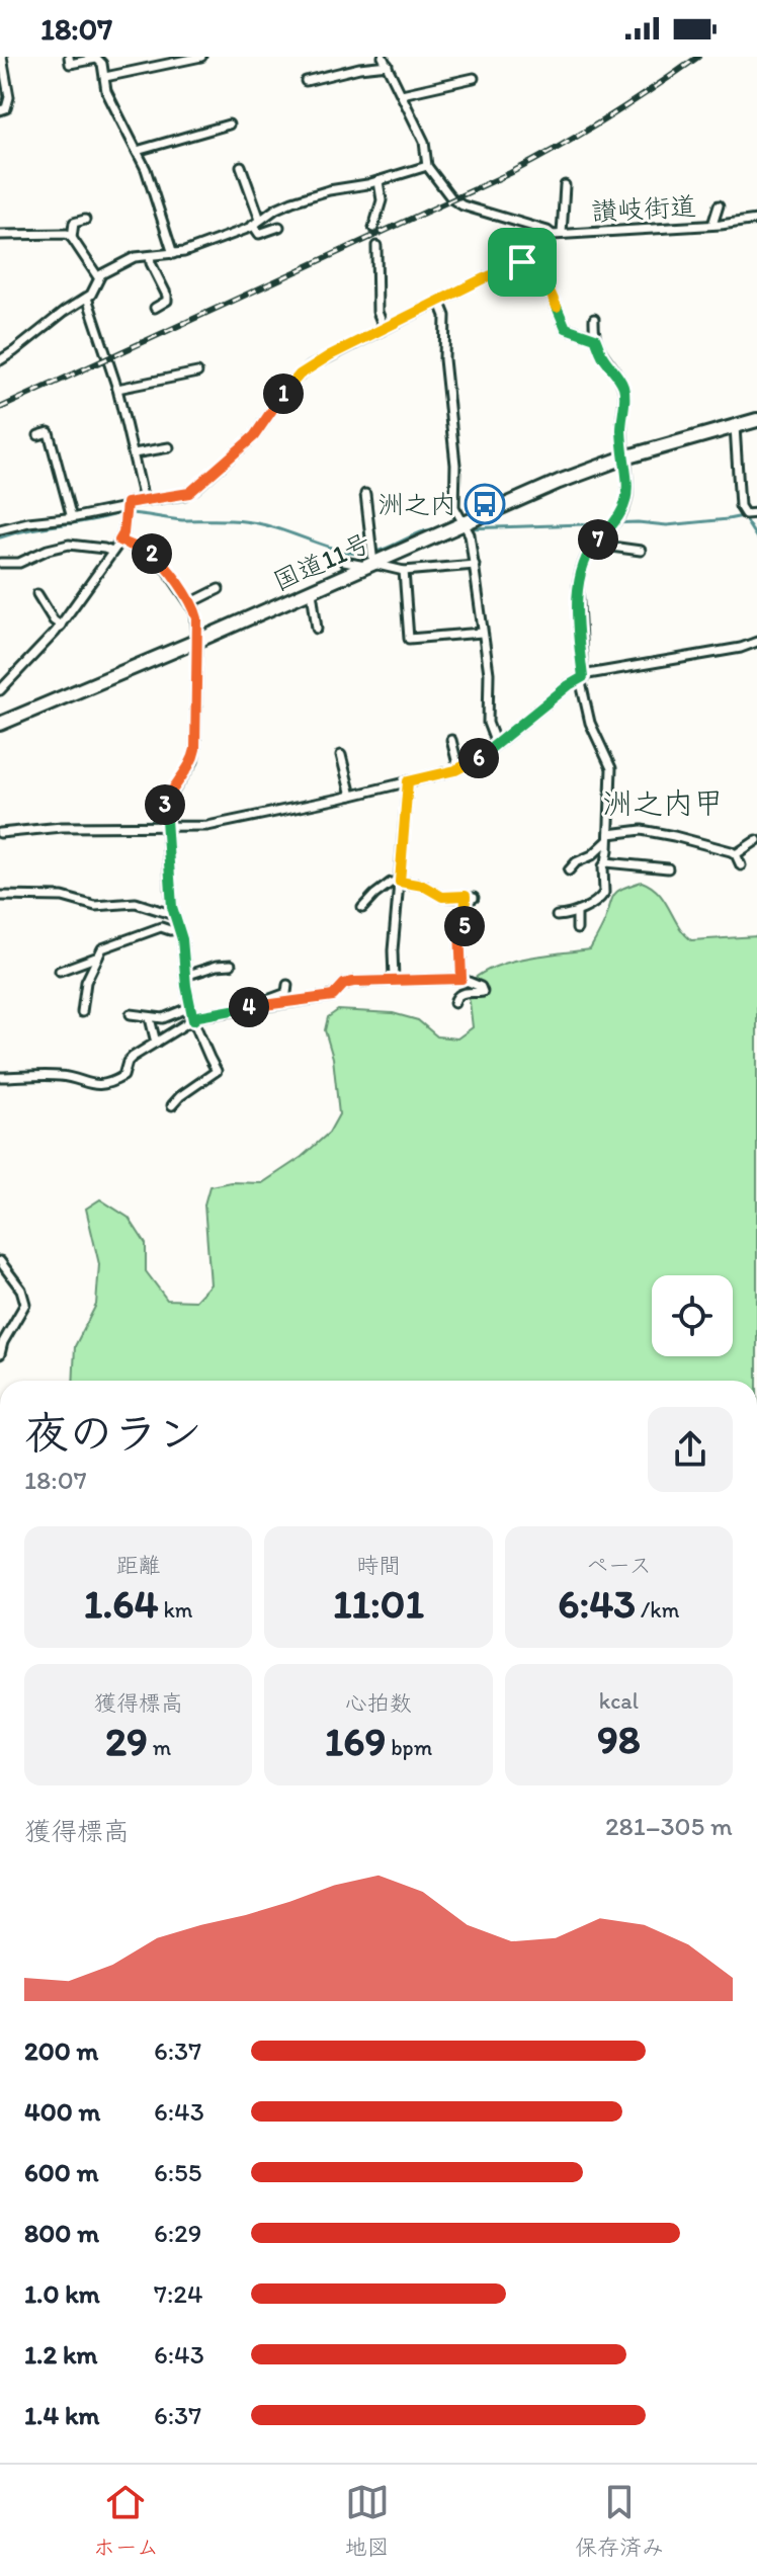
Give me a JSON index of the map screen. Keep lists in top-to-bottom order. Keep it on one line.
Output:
{"streets":{"highway":["国道11号"],"street":["讃岐街道"]},"districts":["洲之内甲"],"places":{"bus stop":["洲之内"]},"page":{"status":"18:07","pins":["1","7","2","6","3","5","4"],"heading":["夜のラン","18:07"],"stats":[["距離","1.64 km"],["時間","11:01"],["ペース","6:43 /km"],["獲得標高","29 m"],["心拍数","169 bpm"],["kcal","98"]],"chart":["獲得標高","281–305 m"],"list":[{"name":"200 m","note":"6:37"},{"name":"400 m","note":"6:43"},{"name":"600 m","note":"6:55"},{"name":"800 m","note":"6:29"},{"name":"1.0 km","note":"7:24"},{"name":"1.2 km","note":"6:43"},{"name":"1.4 km","note":"6:37"}],"tabs":["ホーム","地図","保存済み"]}}
